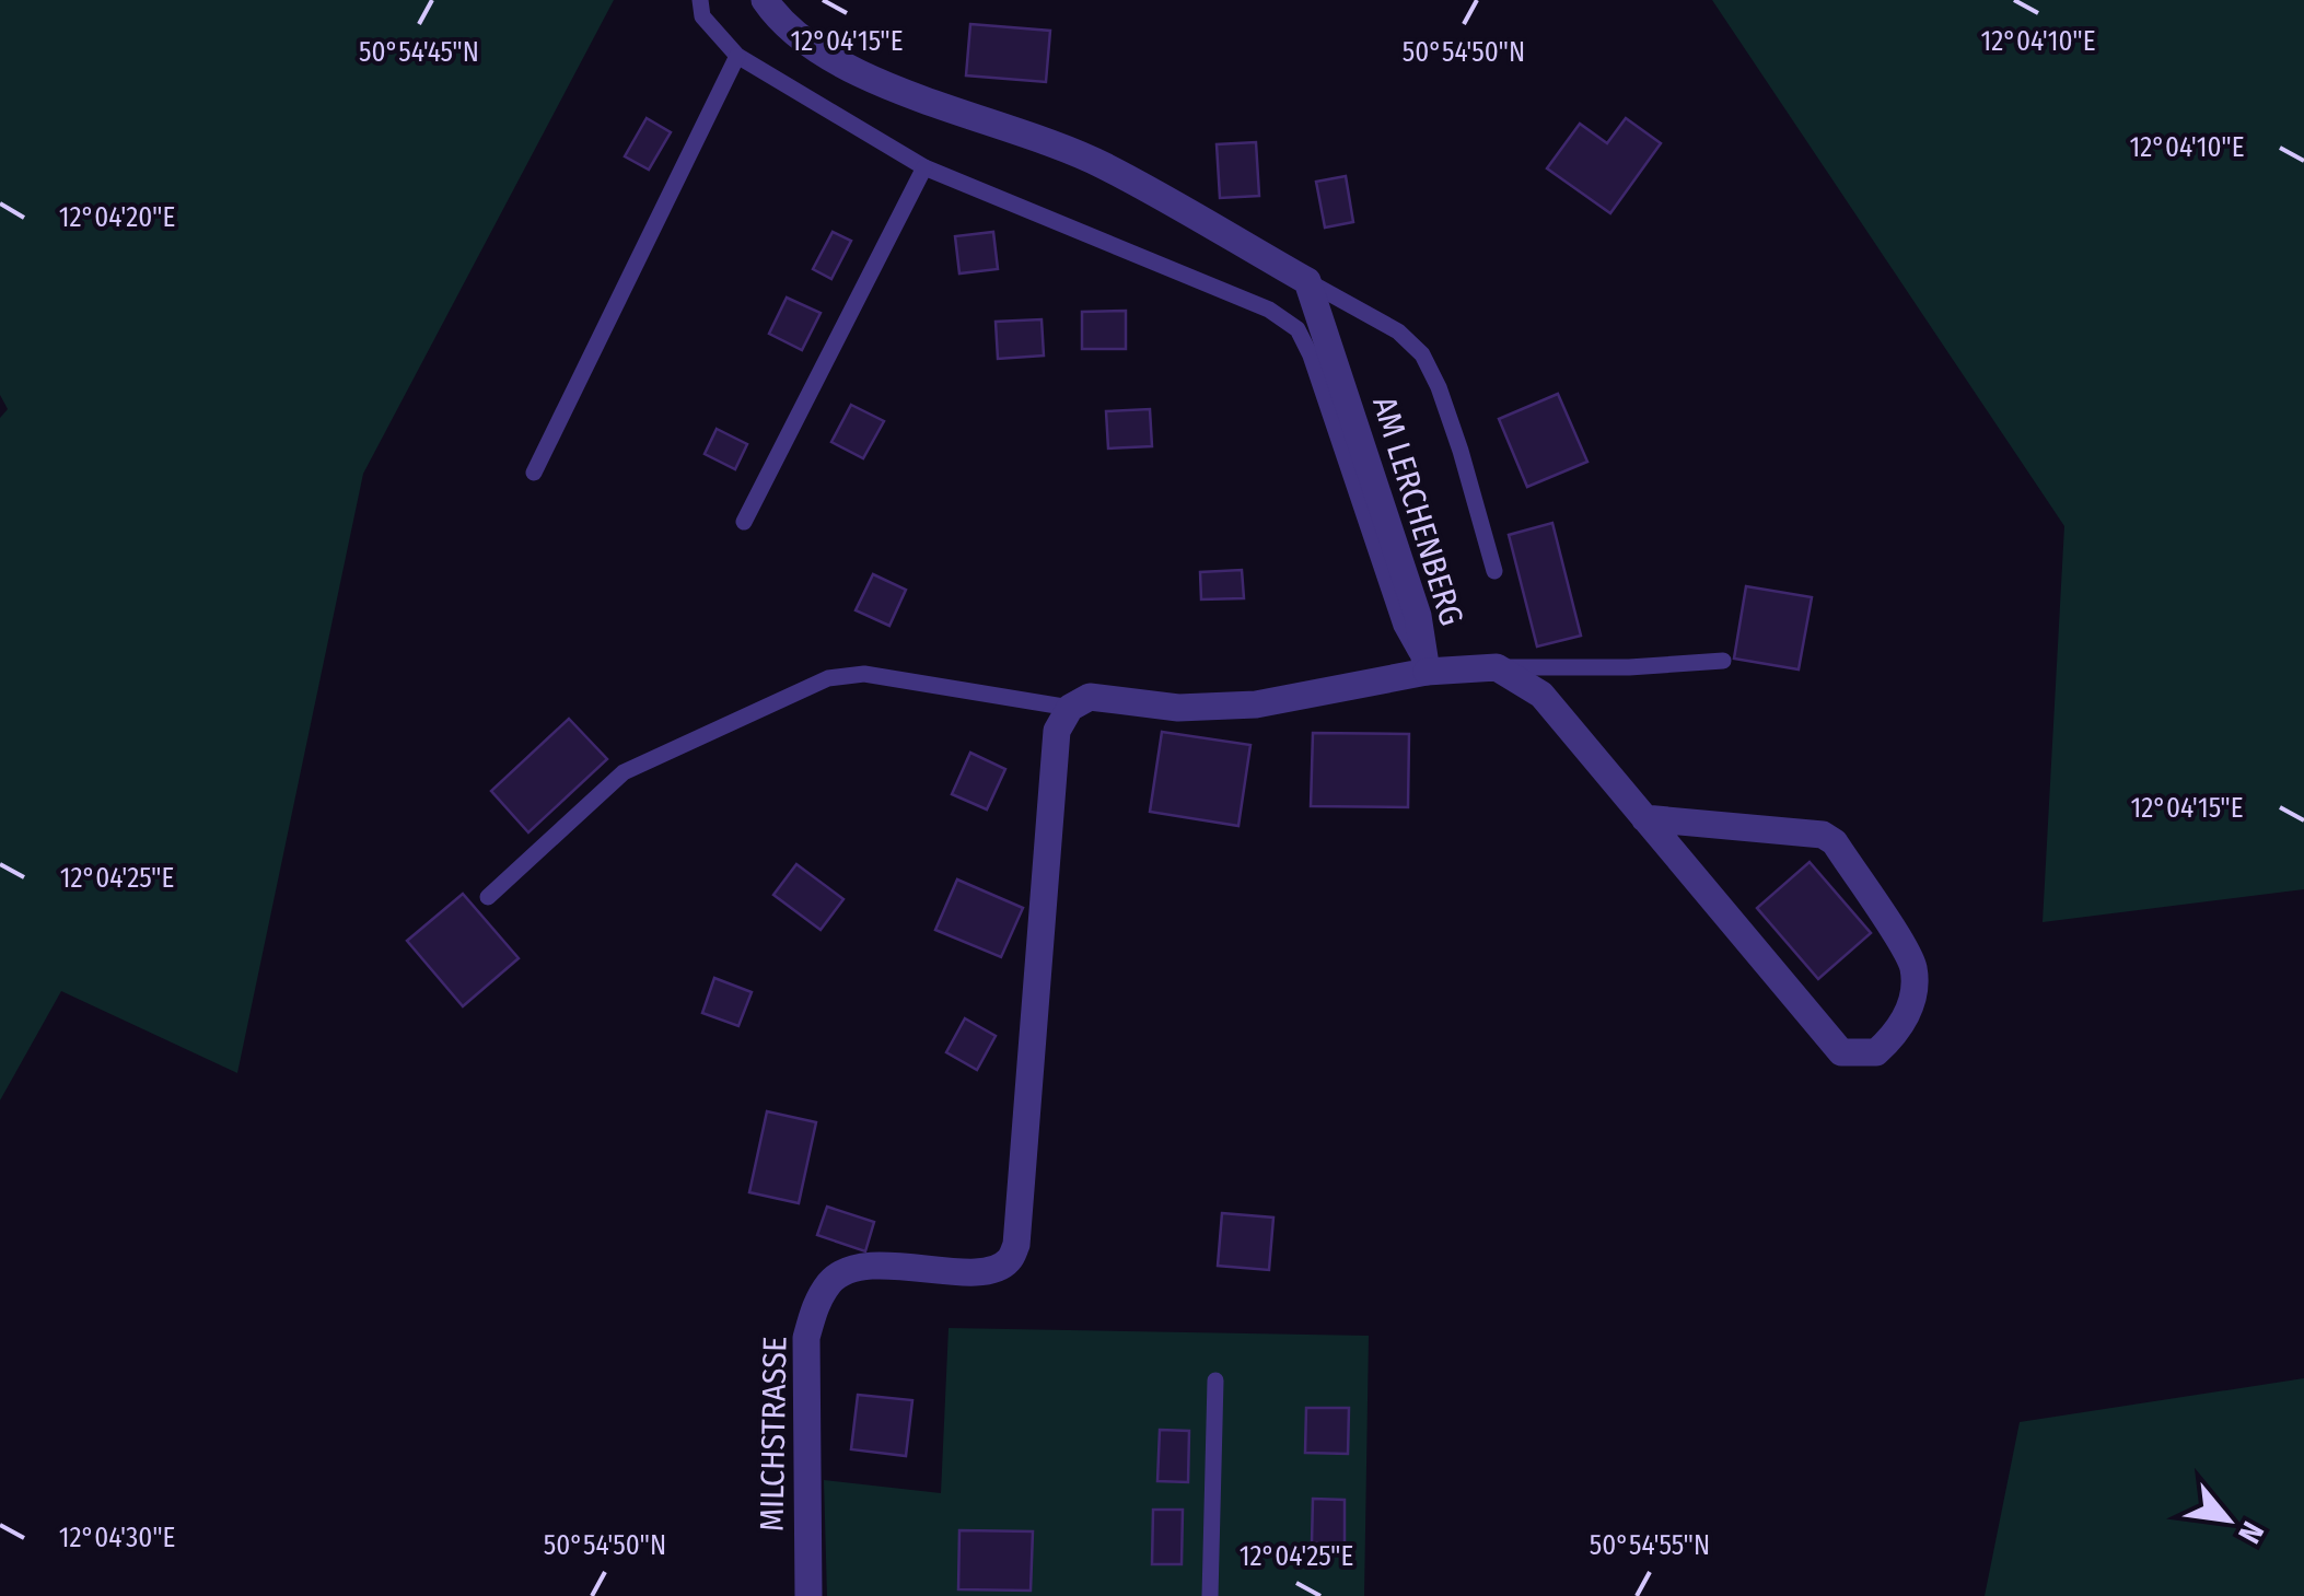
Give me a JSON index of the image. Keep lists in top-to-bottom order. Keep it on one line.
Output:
{"streets":{"street":["AM LERCHENBERG","MILCHSTRASSE"]},"crossings":[["AM LERCHENBERG","MILCHSTRASSE"]],"north":"bottom right","coordinates":["12°04'15\"E","12°04'10\"E","50°54'45\"N","50°54'50\"N","12°04'20\"E","12°04'25\"E","12°04'30\"E","50°54'55\"N"]}
